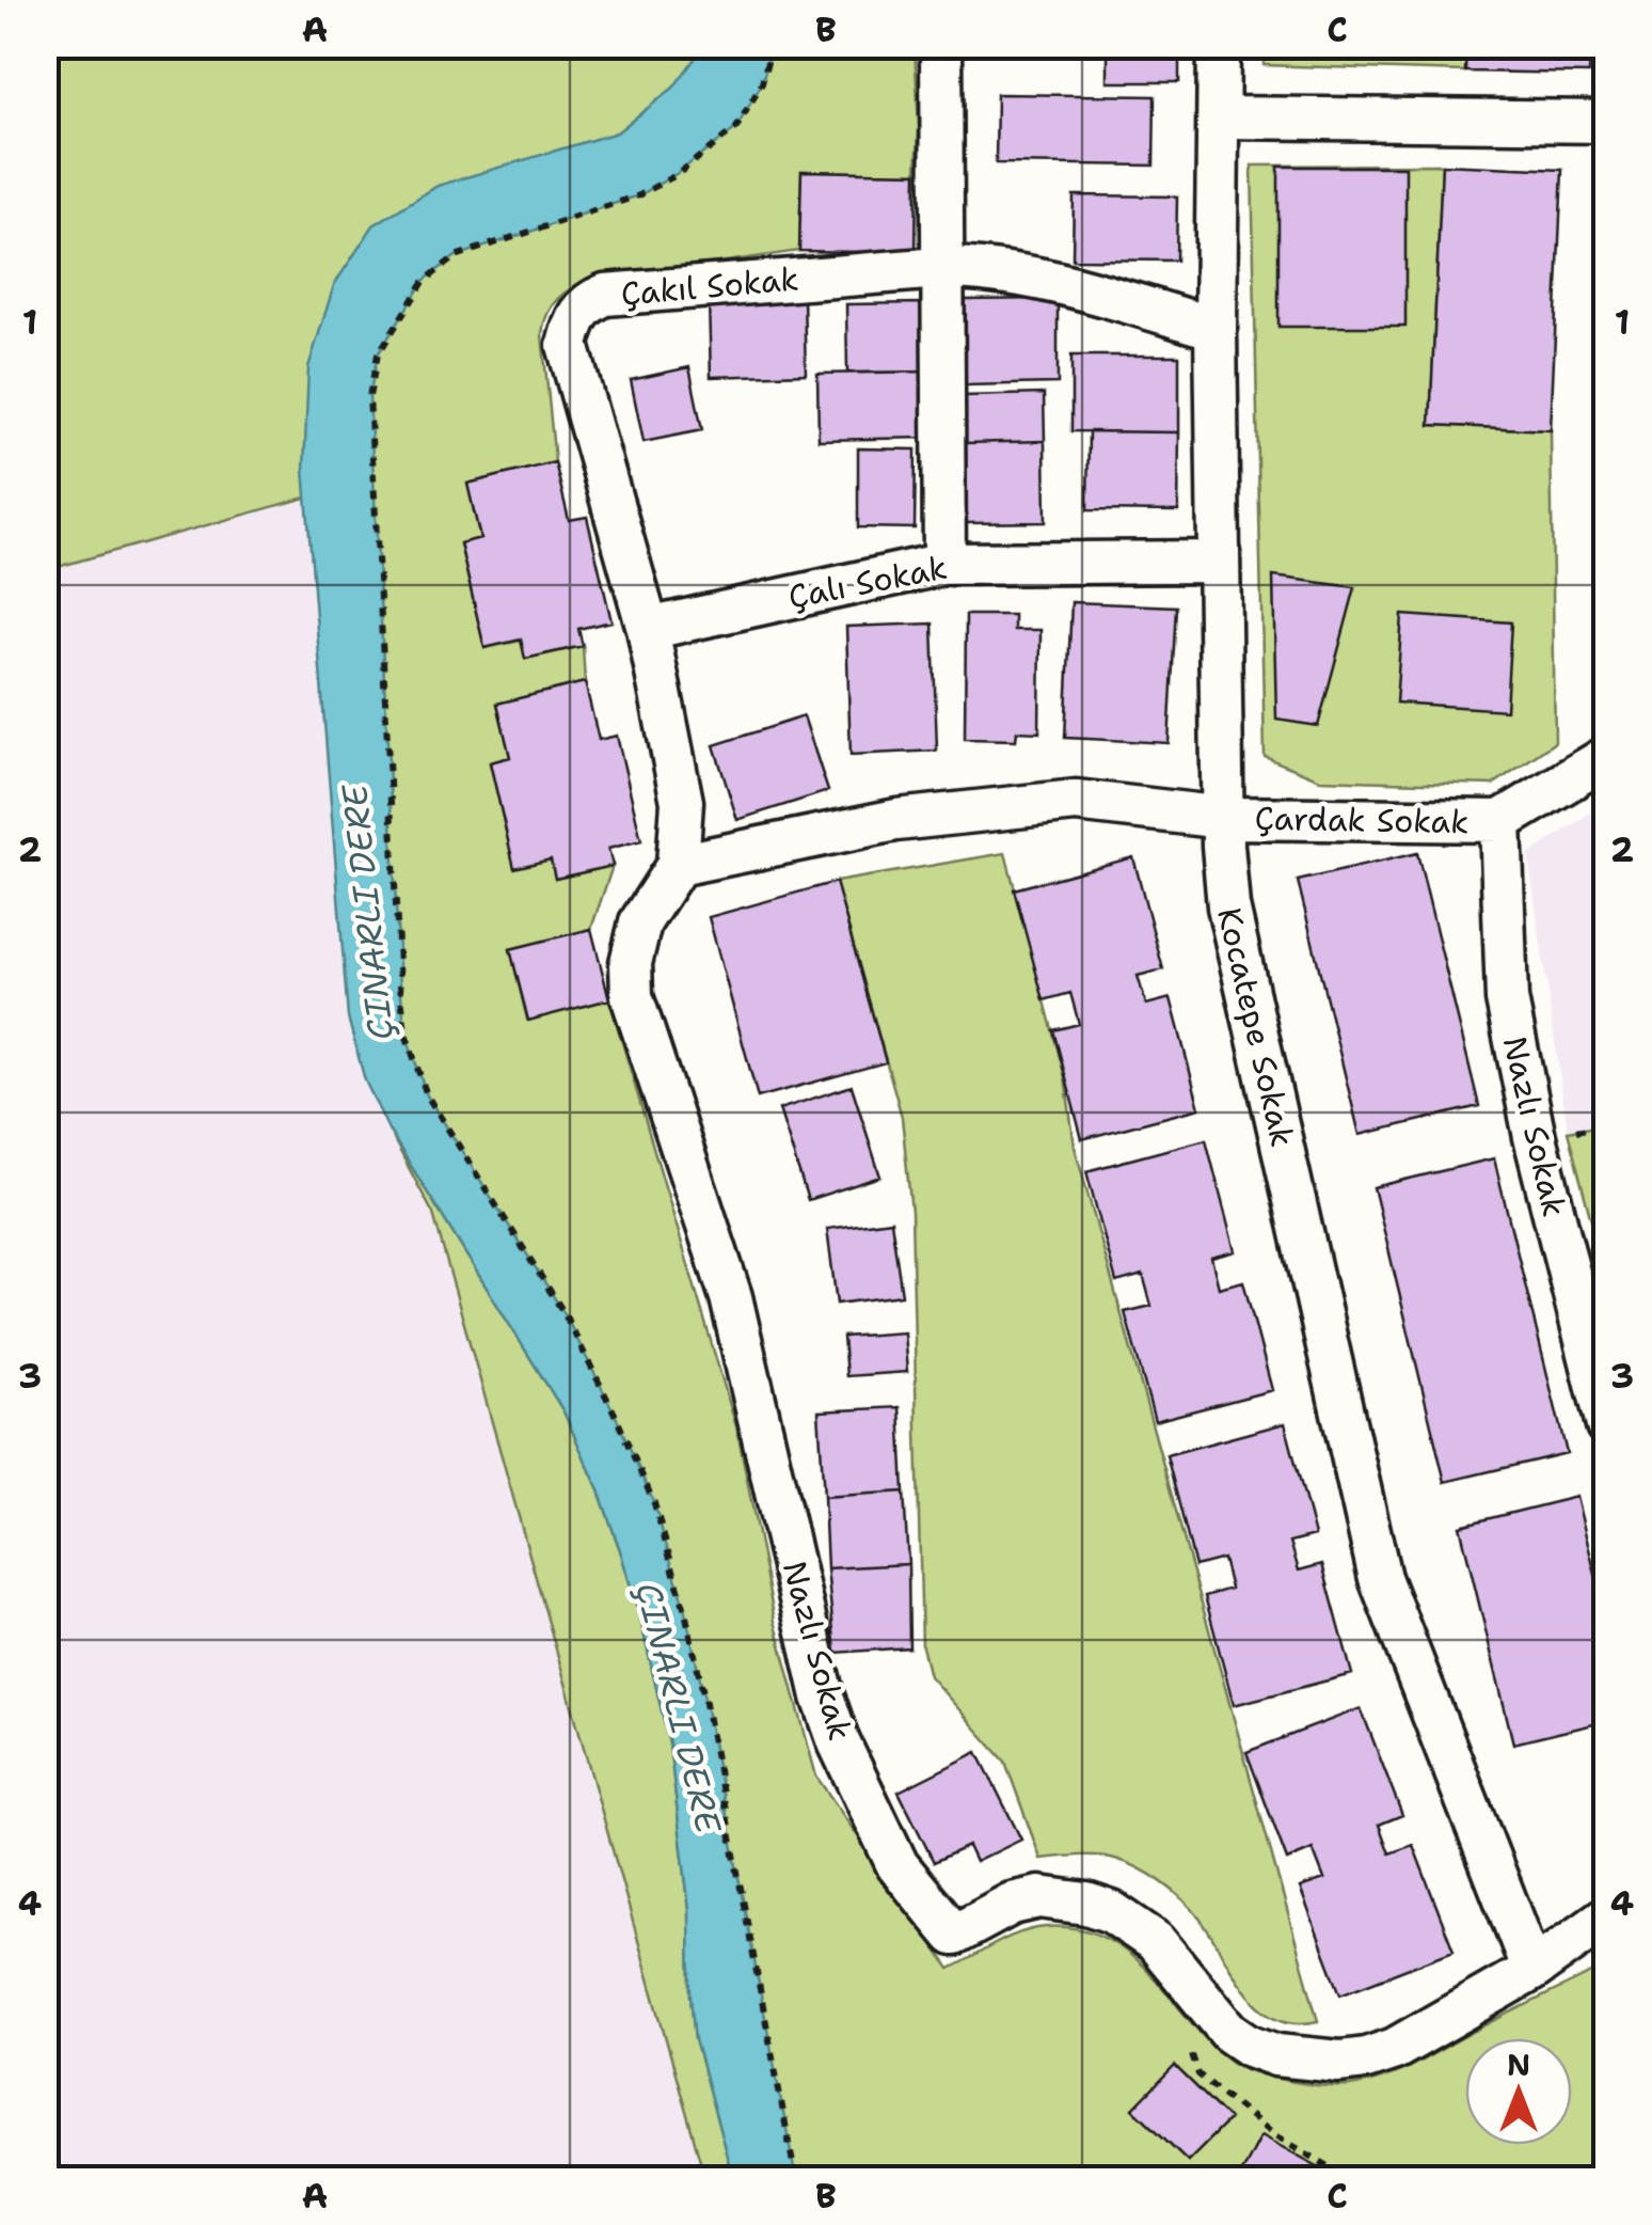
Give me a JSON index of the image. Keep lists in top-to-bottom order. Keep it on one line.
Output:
{"streets":{"street":["Çakıl Sokak","Çalı Sokak","Çardak Sokak","Kocatepe Sokak","Nazlı Sokak"]},"crossings":[["Çakıl Sokak","Çalı Sokak"],["Çakıl Sokak","Çardak Sokak"],["Çakıl Sokak","Kocatepe Sokak"],["Çakıl Sokak","Nazlı Sokak"],["Çalı Sokak","Kocatepe Sokak"],["Çardak Sokak","Kocatepe Sokak"],["Çardak Sokak","Nazlı Sokak"],["Kocatepe Sokak","Nazlı Sokak"]],"water":["ÇINARLI DERE"],"north":"top","grid":{"columns":["A","B","C"],"rows":["1","2","3","4"]}}
